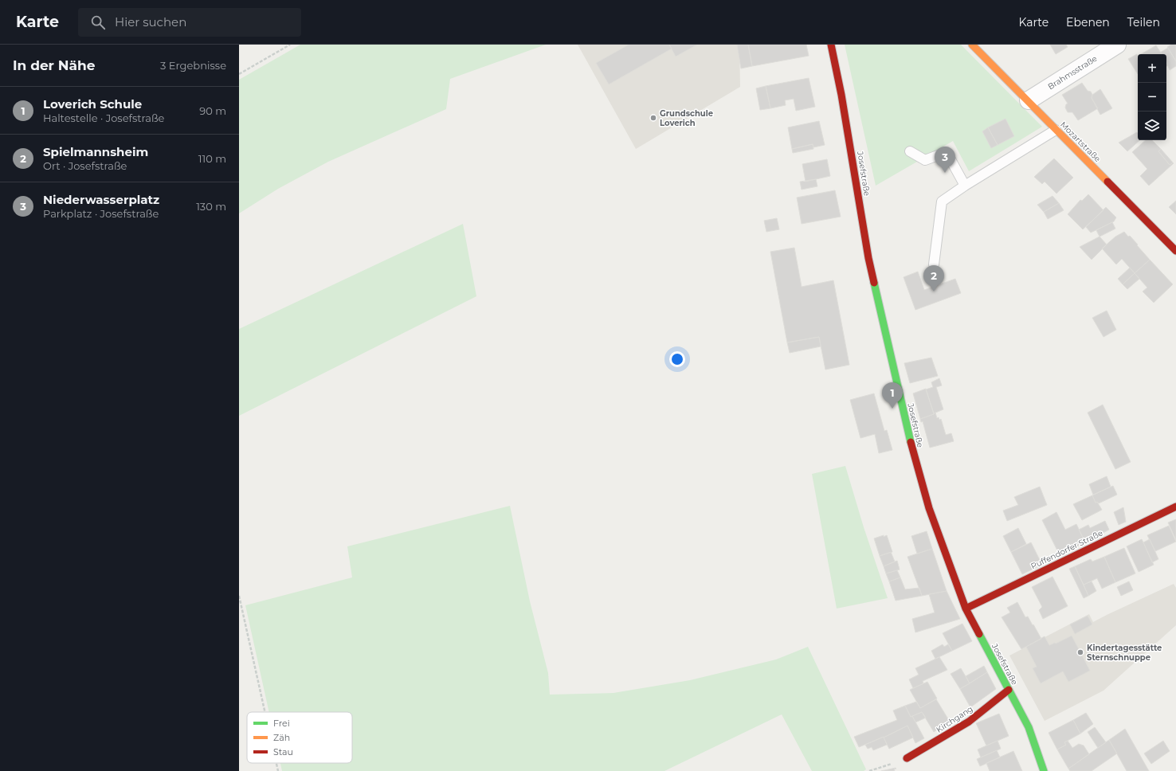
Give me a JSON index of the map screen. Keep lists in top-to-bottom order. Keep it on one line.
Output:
{"streets":{"street":["Brahmsstraße","Mozartstraße","Josefstraße","Puffendorfer Straße","Kirchgang"]},"crossings":[["Brahmsstraße","Mozartstraße"],["Josefstraße","Puffendorfer Straße"],["Josefstraße","Kirchgang"]],"places":["Grundschule Loverich","Kindertagesstätte Sternschnuppe"],"legend":["Frei","Zäh","Stau"],"page":{"header":"Karte","search":"Hier suchen","nav":["Karte","Ebenen","Teilen"],"heading":["In der Nähe","3 Ergebnisse"],"map_buttons":["+","−"],"list":[{"mark":"1","name":"Loverich Schule","note":"Haltestelle · Josefstraße","value":"90 m"},{"mark":"2","name":"Spielmannsheim","note":"Ort · Josefstraße","value":"110 m"},{"mark":"3","name":"Niederwasserplatz","note":"Parkplatz · Josefstraße","value":"130 m"}],"pins":["3","2","1"]}}
